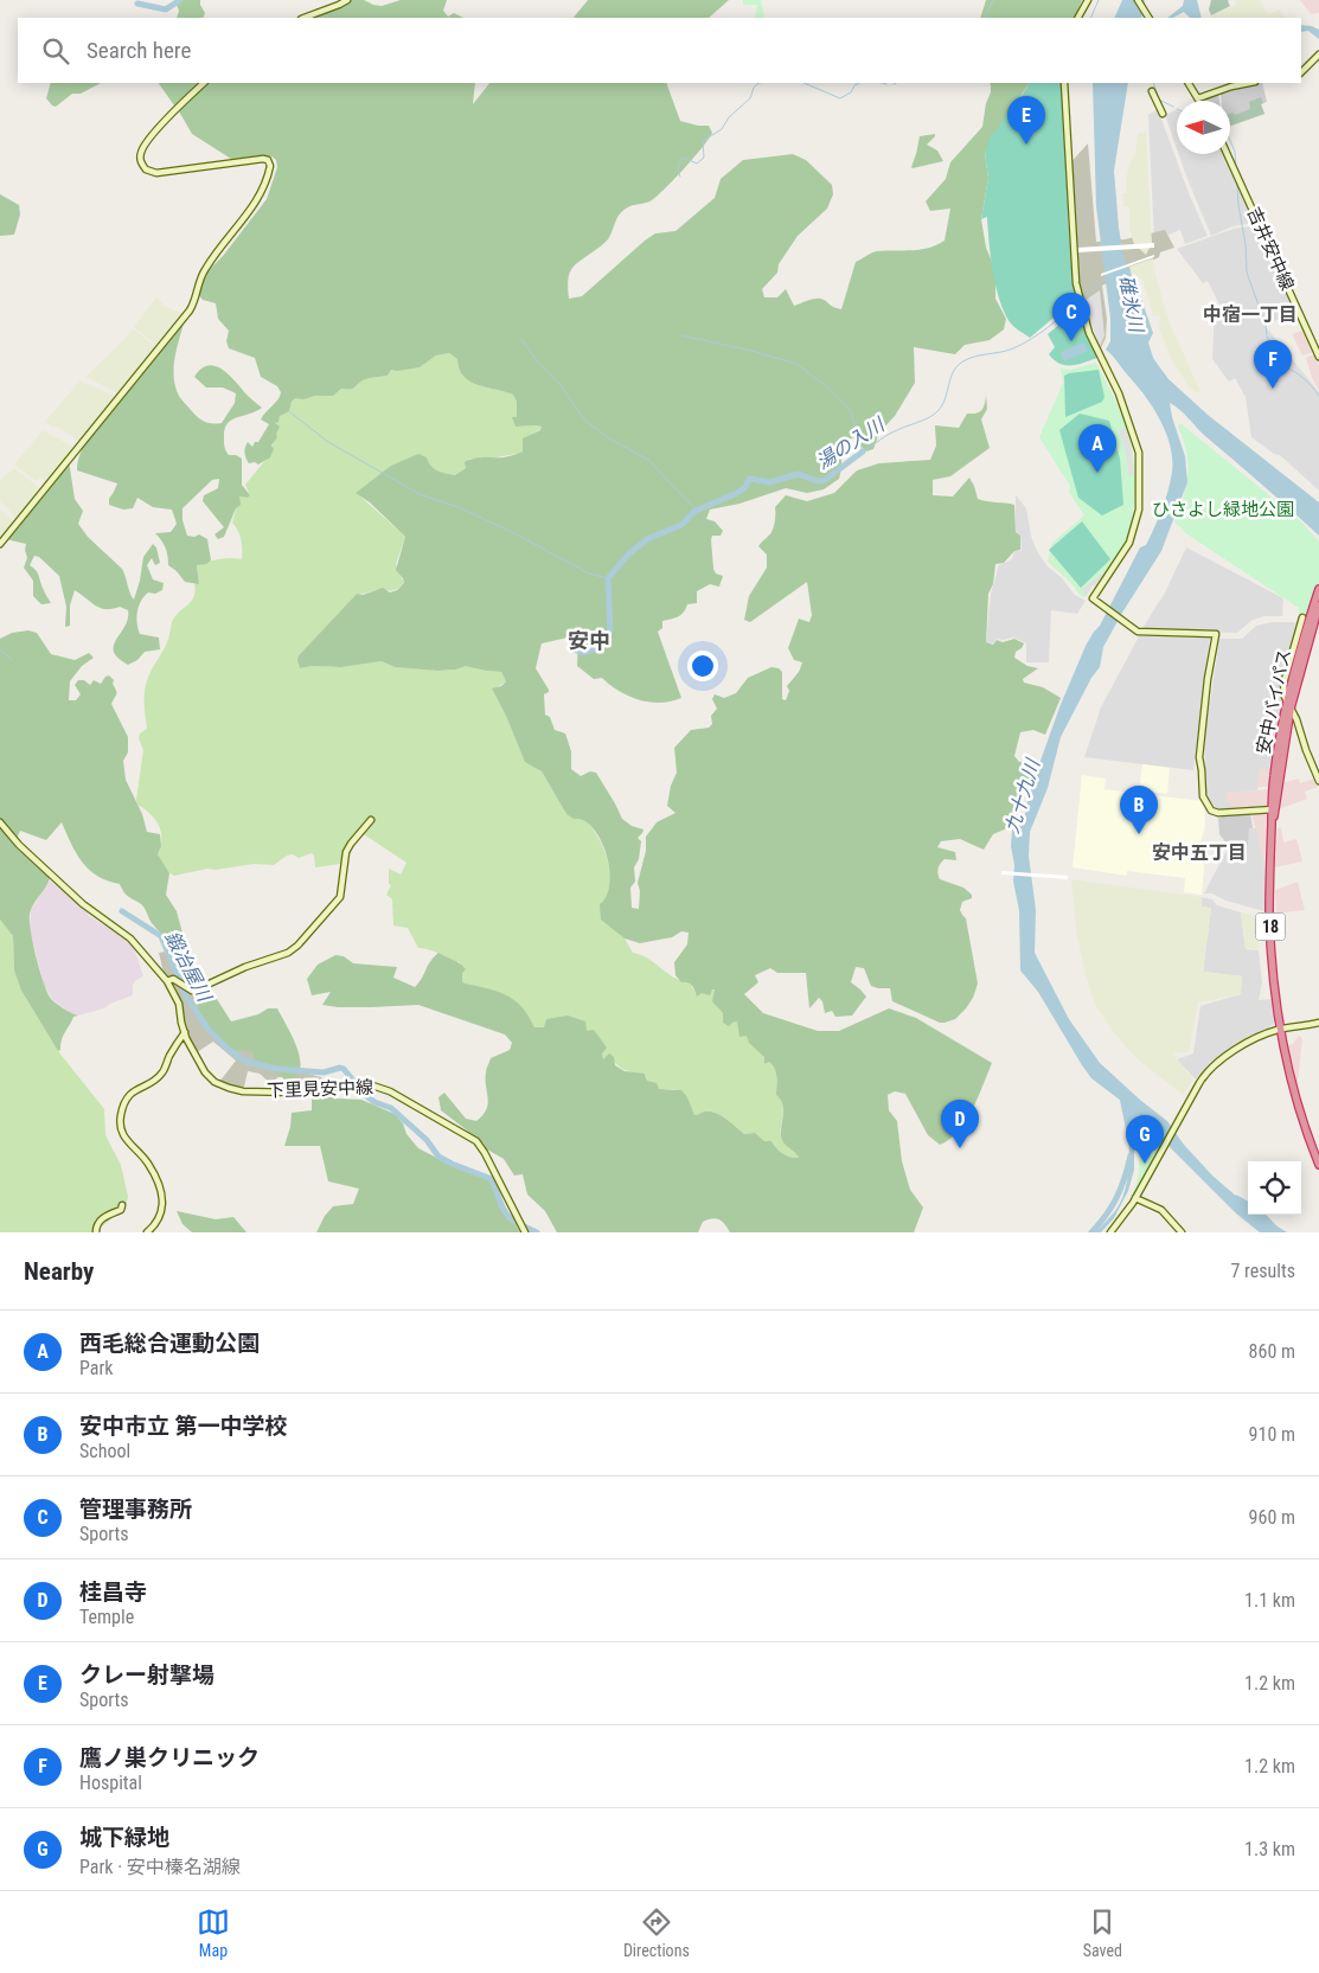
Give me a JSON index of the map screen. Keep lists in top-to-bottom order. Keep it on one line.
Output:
{"streets":{"highway":["安中バイパス","18"],"street":["吉井安中線","下里見安中線"]},"districts":["中宿一丁目","安中","安中五丁目"],"water":["碓氷川","湯の入川","九十九川","鍛冶屋川"],"parks":["ひさよし緑地公園"],"north":"left","page":{"search":"Search here","pins":["E","C","F","A","B","D","G"],"heading":["Nearby","7 results"],"list":[{"mark":"A","name":"西毛総合運動公園","note":"Park","value":"860 m"},{"mark":"B","name":"安中市立 第一中学校","note":"School","value":"910 m"},{"mark":"C","name":"管理事務所","note":"Sports","value":"960 m"},{"mark":"D","name":"桂昌寺","note":"Temple","value":"1.1 km"},{"mark":"E","name":"クレー射撃場","note":"Sports","value":"1.2 km"},{"mark":"F","name":"鷹ノ巣クリニック","note":"Hospital","value":"1.2 km"},{"mark":"G","name":"城下緑地","note":"Park · 安中榛名湖線","value":"1.3 km"}],"nav":["Map","Directions","Saved"]}}
